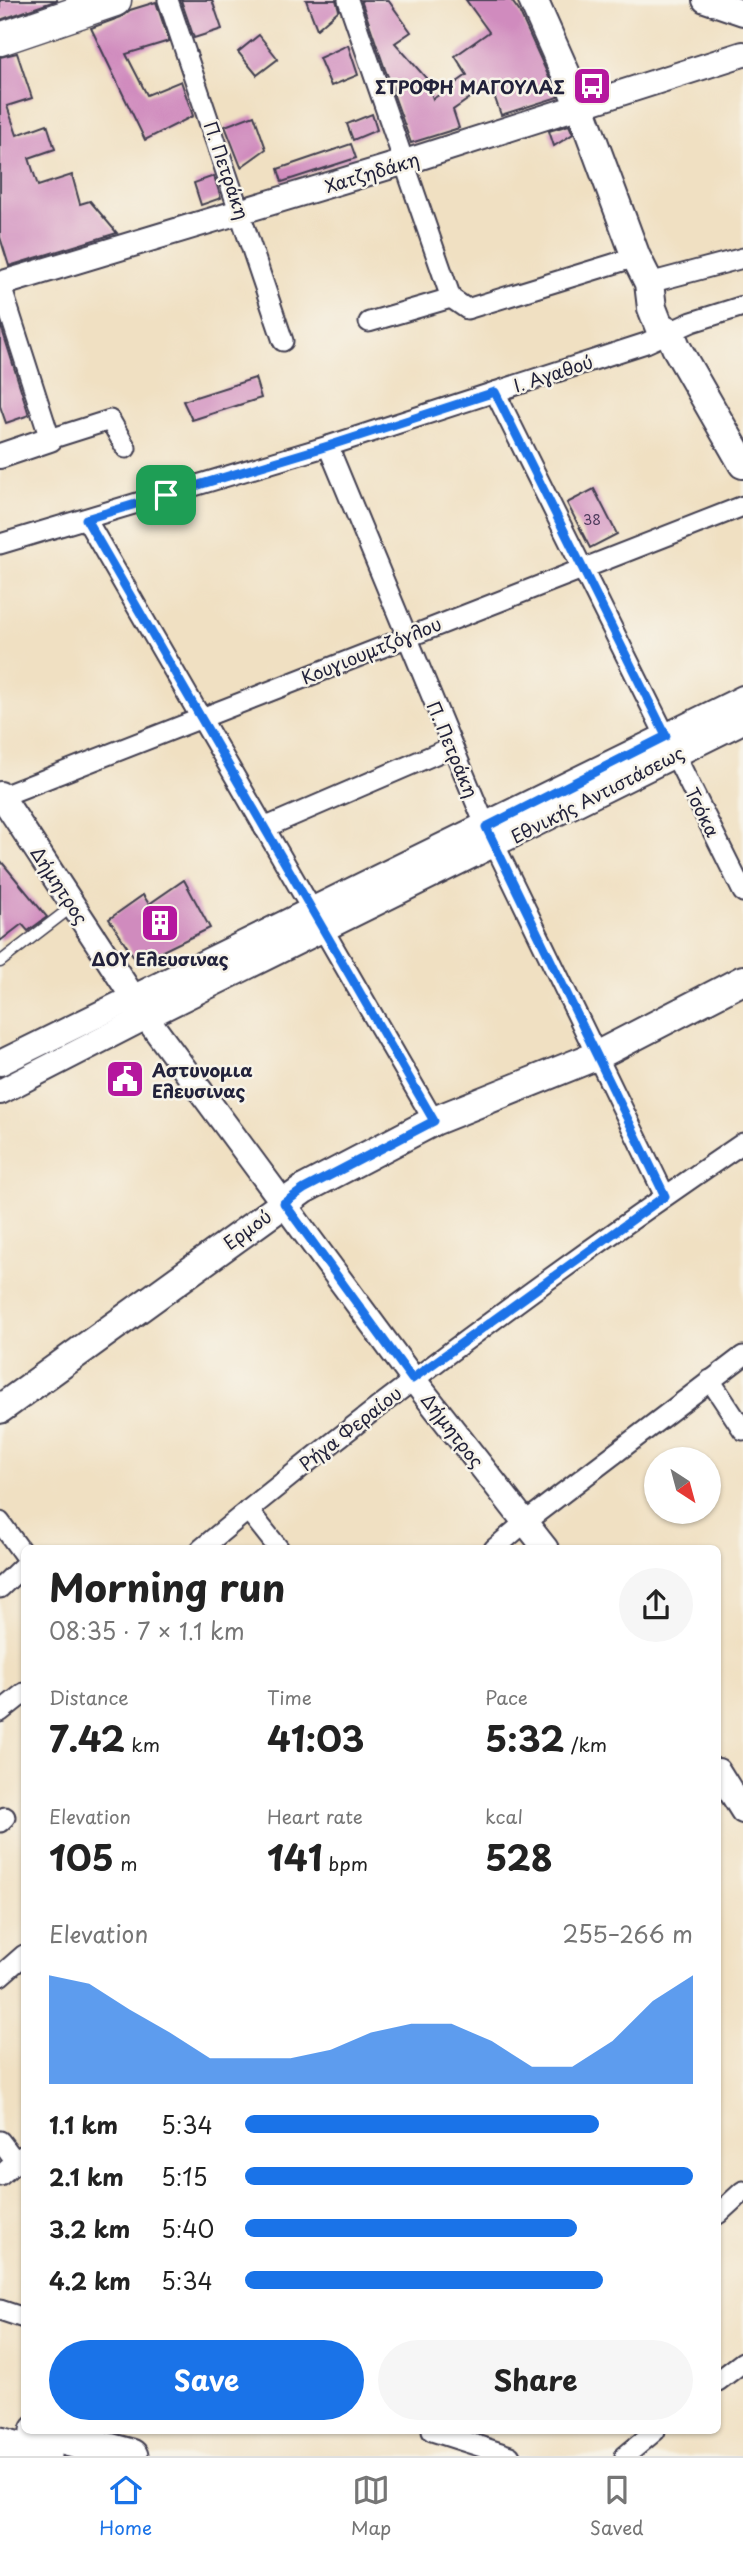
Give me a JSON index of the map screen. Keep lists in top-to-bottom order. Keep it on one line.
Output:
{"streets":{"main road":["Ερμού"],"street":["Π. Πετράκη","Χατζηδάκη","Ι. Αγαθού","Κουγιουμτζόγλου","Εθνικής Αντιστάσεως","Τσόκα","Δήμητρος","Ρήγα Φεραίου"]},"crossings":[["Π. Πετράκη","Χατζηδάκη"],["Π. Πετράκη","Ι. Αγαθού"],["Π. Πετράκη","Κουγιουμτζόγλου"],["Π. Πετράκη","Εθνικής Αντιστάσεως"],["Π. Πετράκη","Ερμού"],["Π. Πετράκη","Ρήγα Φεραίου"],["Ι. Αγαθού","Τσόκα"],["Κουγιουμτζόγλου","Τσόκα"],["Κουγιουμτζόγλου","Δήμητρος"],["Εθνικής Αντιστάσεως","Τσόκα"],["Εθνικής Αντιστάσεως","Δήμητρος"],["Δήμητρος","Ερμού"],["Δήμητρος","Ρήγα Φεραίου"]],"places":{"bus stop":["ΣΤΡΟΦΗ ΜΑΓΟΥΛΑΣ"],"building":["ΔΟΥ Ελευσινας"],"public building":["Αστυνομια Ελευσινας"]},"house_numbers":["38"],"north":"bottom right","page":{"heading":["Morning run","08:35 · 7 × 1.1 km"],"stats":[["Distance","7.42 km"],["Time","41:03"],["Pace","5:32 /km"],["Elevation","105 m"],["Heart rate","141 bpm"],["kcal","528"]],"chart":["Elevation","255–266 m"],"list":[{"name":"1.1 km","note":"5:34"},{"name":"2.1 km","note":"5:15"},{"name":"3.2 km","note":"5:40"},{"name":"4.2 km","note":"5:34"}],"buttons":["Save","Share"],"tabs":["Home","Map","Saved"]}}
